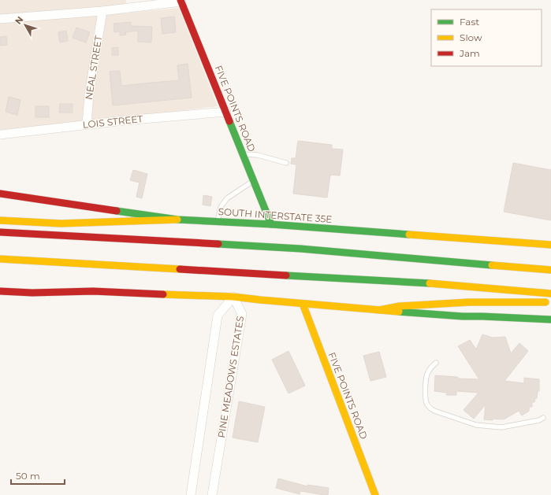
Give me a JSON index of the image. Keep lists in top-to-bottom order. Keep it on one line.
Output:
{"streets":{"main road":["FIVE POINTS ROAD","SOUTH INTERSTATE 35E"],"street":["NEAL STREET","LOIS STREET","PINE MEADOWS ESTATES"]},"crossings":[["NEAL STREET","LOIS STREET"],["FIVE POINTS ROAD","LOIS STREET"],["FIVE POINTS ROAD","SOUTH INTERSTATE 35E"]],"legend":["Fast","Slow","Jam"],"scale_bar":"50 m","north":"top left"}
